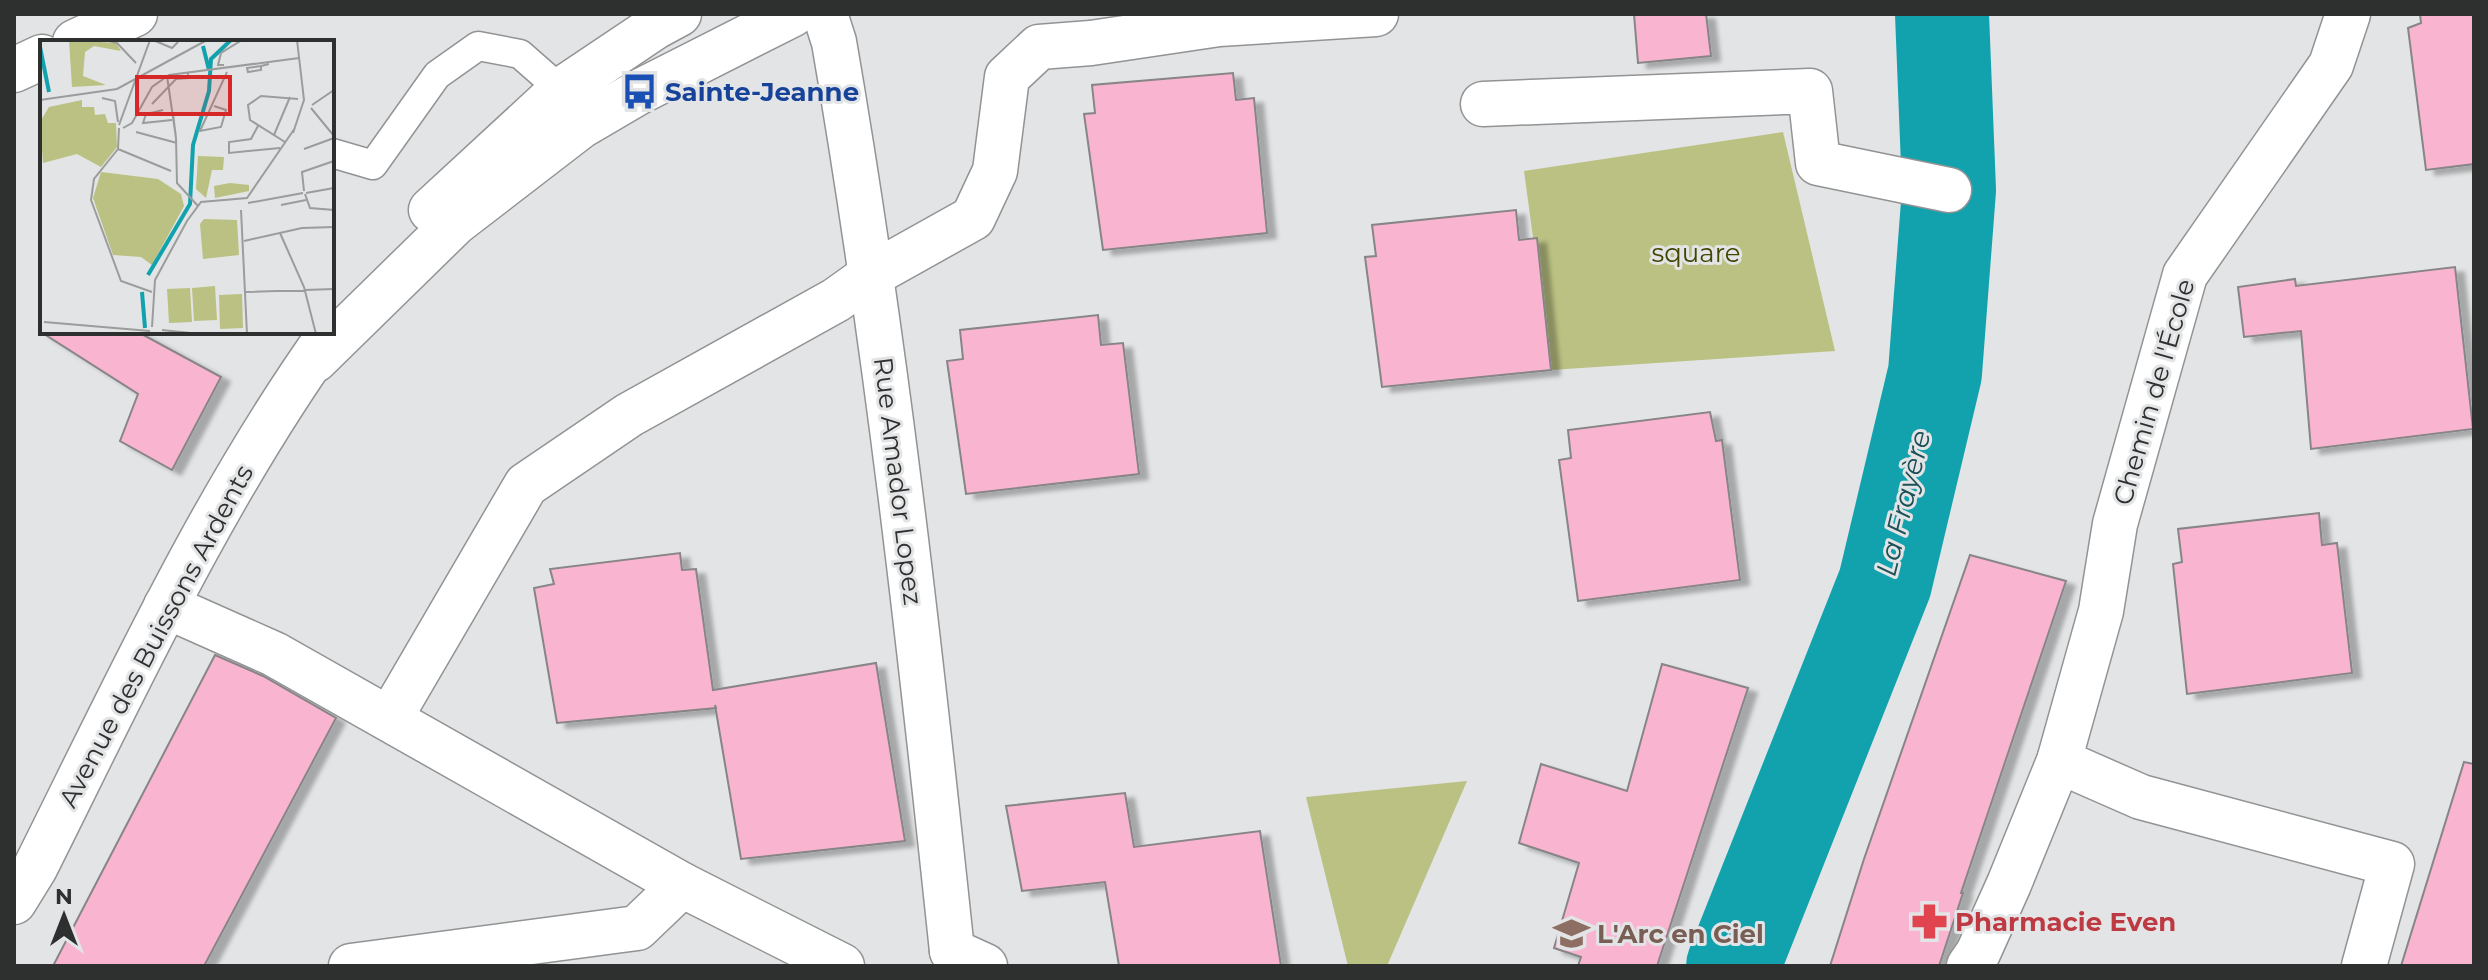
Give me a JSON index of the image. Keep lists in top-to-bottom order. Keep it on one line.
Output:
{"streets":{"main road":["Chemin de l'École","Rue Amador Lopez","Avenue des Buissons Ardents"]},"water":["La Frayère"],"parks":["square"],"places":{"bus stop":["Sainte-Jeanne"],"pharmacy":["Pharmacie Even"],"school or university":["L'Arc en Ciel"]},"north":"top"}
